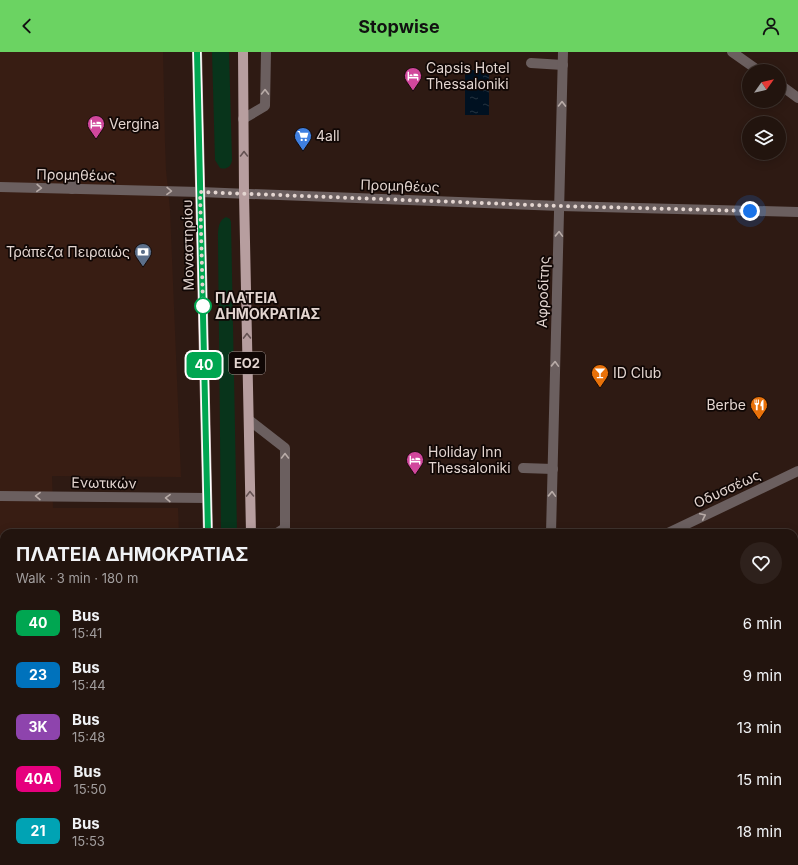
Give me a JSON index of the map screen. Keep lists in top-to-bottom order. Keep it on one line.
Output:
{"streets":{"main road":["Μοναστηρίου","ΕΟ2"],"street":["Προμηθέως","Αφροδίτης","Ενωτικών","Οδυσσέως"]},"crossings":[["Προμηθέως","Μοναστηρίου"],["Προμηθέως","Αφροδίτης"],["Προμηθέως","ΕΟ2"],["Μοναστηρίου","Ενωτικών"]],"one_way":["Αφροδίτης","Ενωτικών","Οδυσσέως"],"places":{"hotel":["Capsis Hotel Thessaloniki","Vergina","Holiday Inn Thessaloniki"],"supermarket":["4all"],"bank":["Τράπεζα Πειραιώς"],"other":["ΠΛΑΤΕΙΑ ΔΗΜΟΚΡΑΤΙΑΣ"],"bar":["ID Club"],"restaurant":["Berbe"]},"lines":["bus line 40"],"north":"top right","page":{"header":"Stopwise","on_map":"40","heading":["ΠΛΑΤΕΙΑ ΔΗΜΟΚΡΑΤΙΑΣ","Walk · 3 min · 180 m"],"list":[{"mark":"40","name":"Bus","note":"15:41","value":"6 min"},{"mark":"23","name":"Bus","note":"15:44","value":"9 min"},{"mark":"3Κ","name":"Bus","note":"15:48","value":"13 min"},{"mark":"40Α","name":"Bus","note":"15:50","value":"15 min"},{"mark":"21","name":"Bus","note":"15:53","value":"18 min"}]}}
